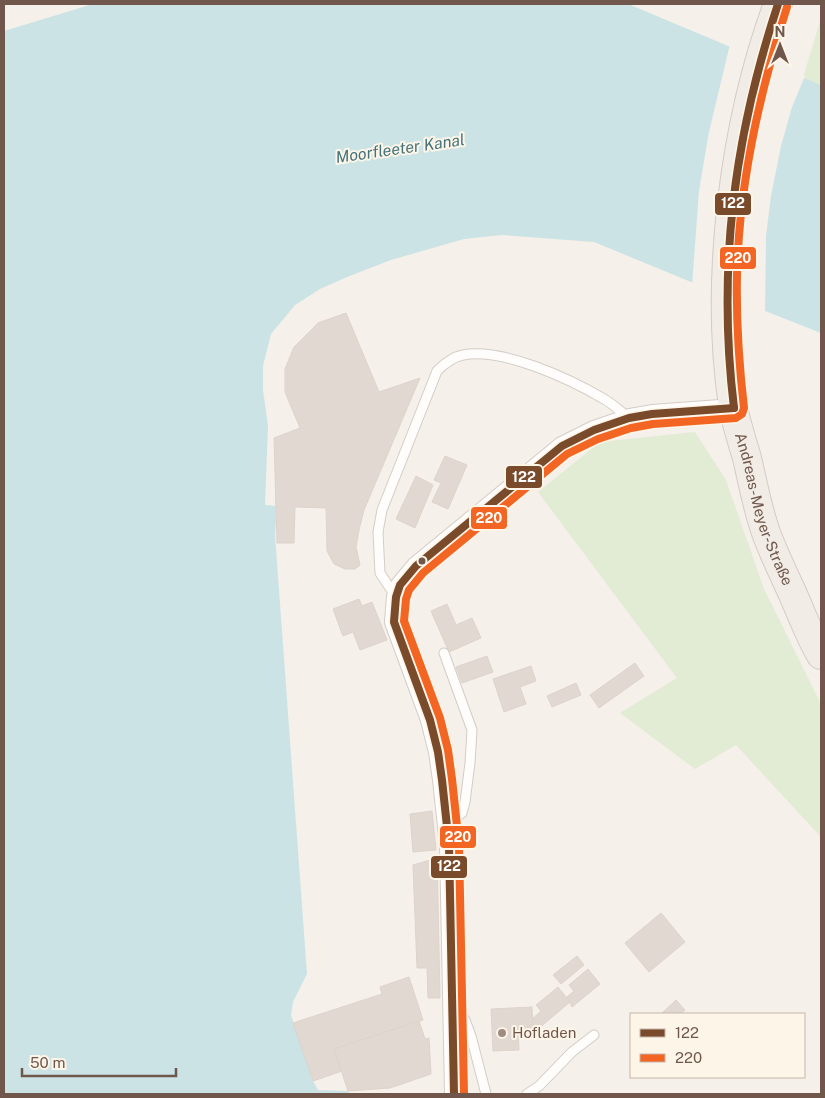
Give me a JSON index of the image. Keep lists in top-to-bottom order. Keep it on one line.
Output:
{"streets":{"main road":["Andreas-Meyer-Straße"]},"water":["Moorfleeter Kanal"],"places":["Hofladen"],"lines":["transit line 122","transit line 220"],"legend":["122","220"],"scale_bar":"50 m","north":"top"}
